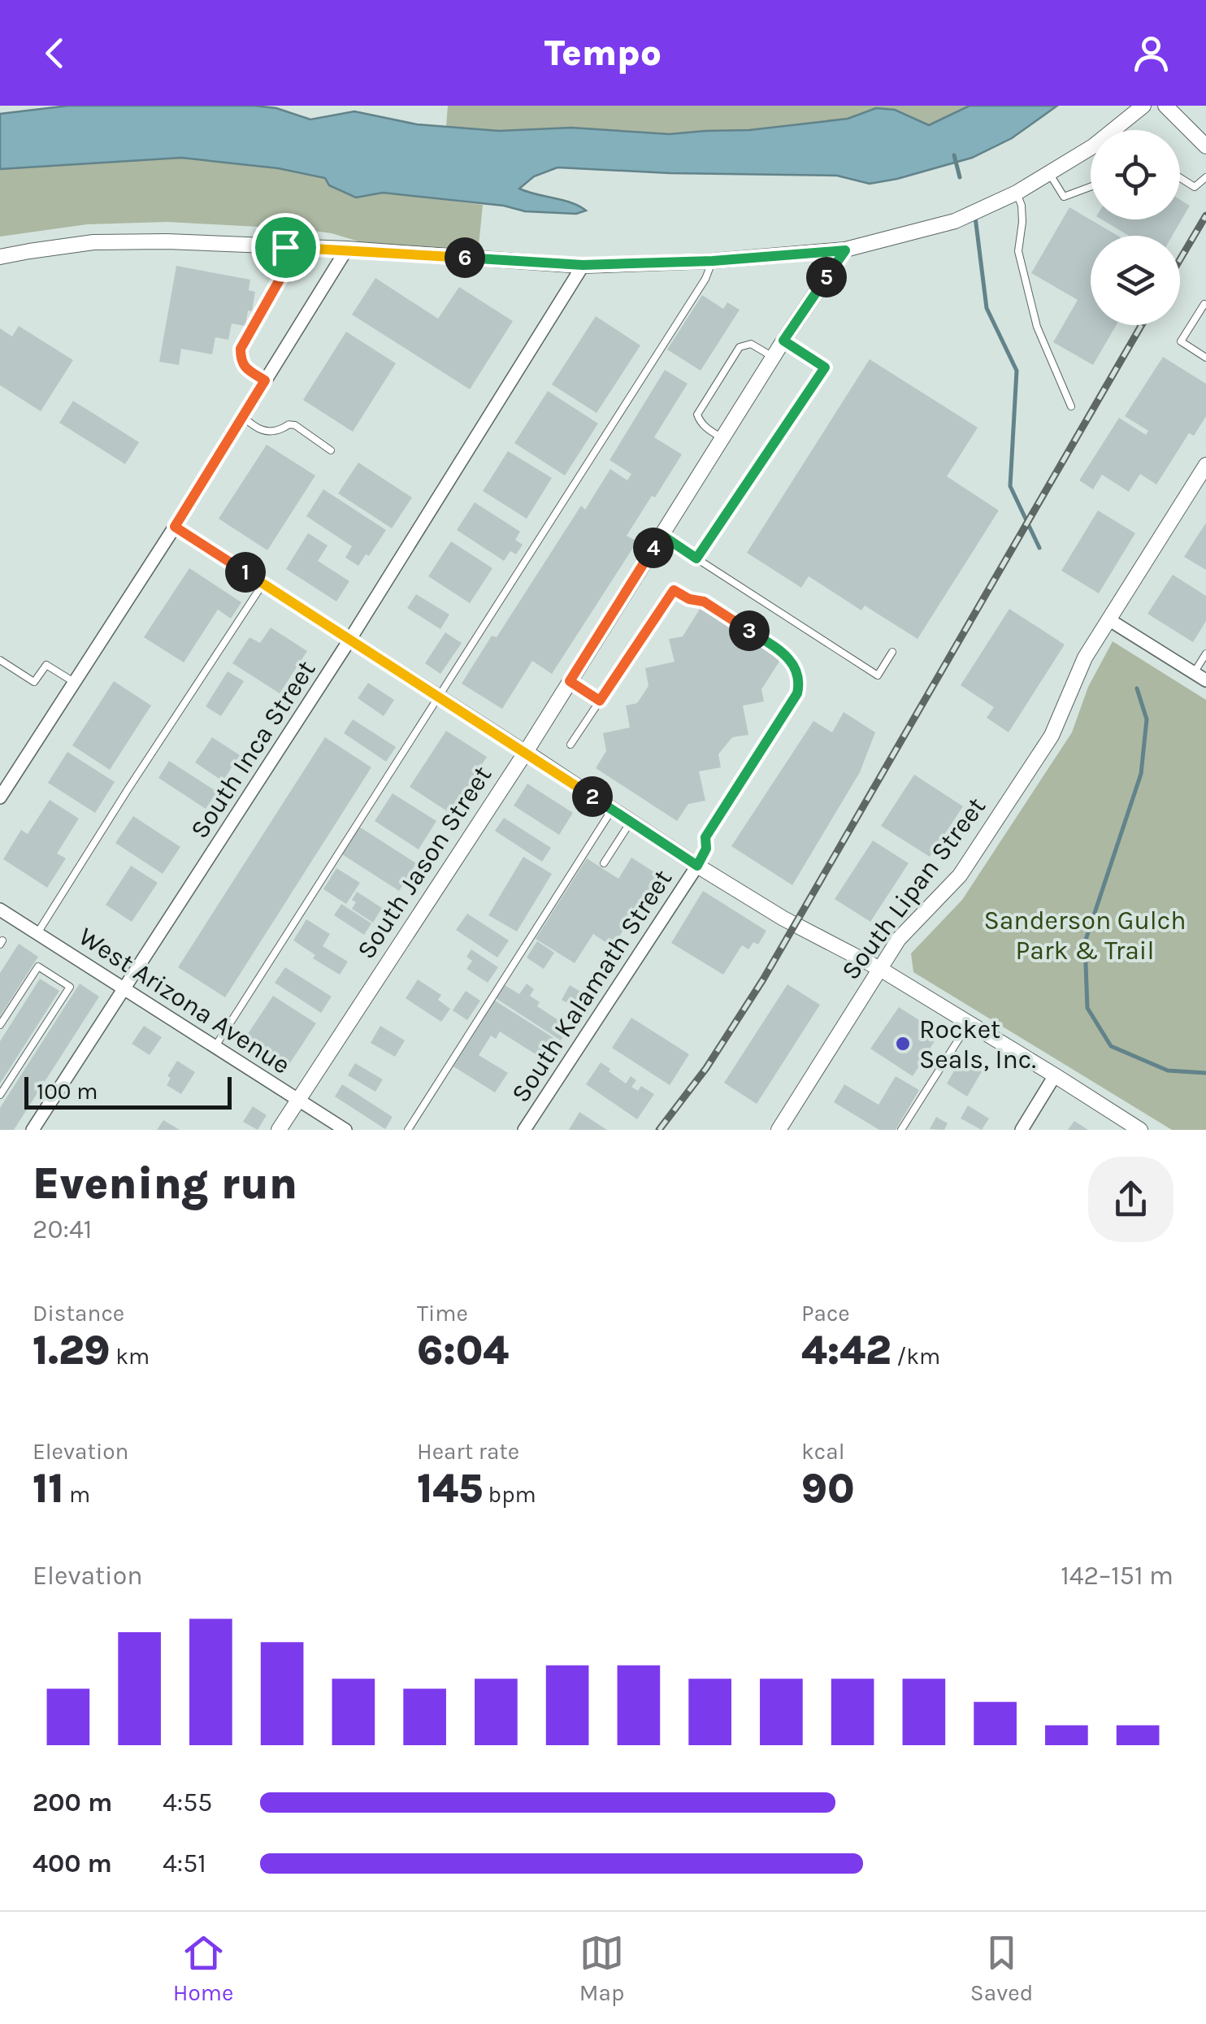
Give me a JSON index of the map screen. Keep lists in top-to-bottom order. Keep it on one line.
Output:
{"streets":{"street":["South Inca Street","South Jason Street","South Lipan Street","South Kalamath Street","West Arizona Avenue"]},"crossings":[["South Inca Street","West Arizona Avenue"],["South Jason Street","West Arizona Avenue"]],"parks":["Sanderson Gulch Park & Trail"],"places":["Rocket Seals, Inc."],"scale_bar":"100 m","page":{"header":"Tempo","pins":["6","5","4","1","3","2"],"scale":"100 m","heading":["Evening run","20:41"],"stats":[["Distance","1.29 km"],["Time","6:04"],["Pace","4:42 /km"],["Elevation","11 m"],["Heart rate","145 bpm"],["kcal","90"]],"chart":["Elevation","142–151 m"],"list":[{"name":"200 m","note":"4:55"},{"name":"400 m","note":"4:51"}],"tabs":["Home","Map","Saved"]}}
